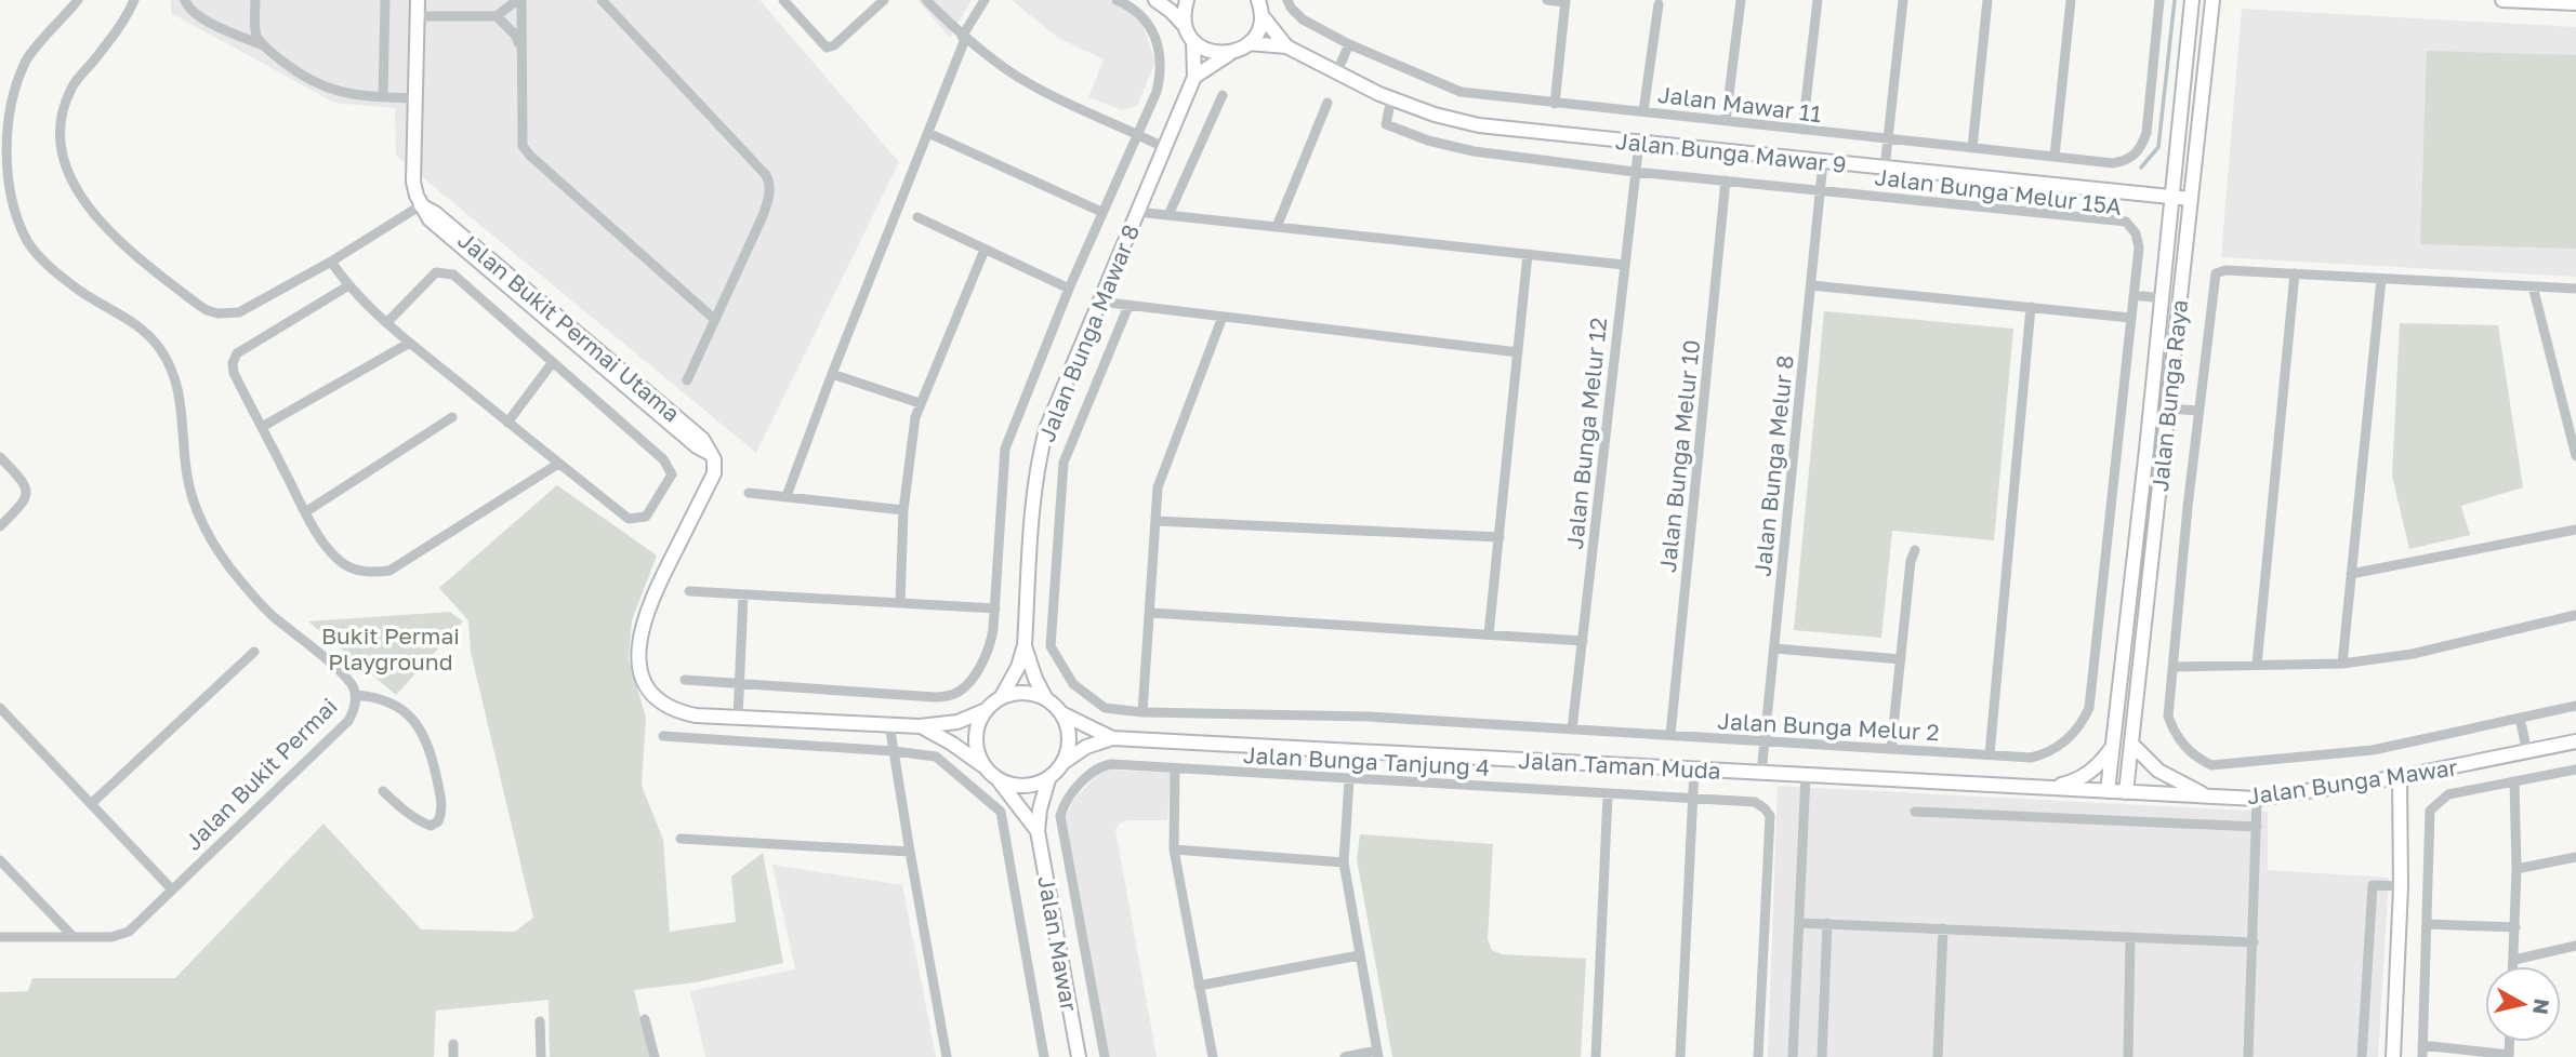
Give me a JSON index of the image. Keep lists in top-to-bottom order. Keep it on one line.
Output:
{"streets":{"street":["Jalan Mawar 11","Jalan Bunga Mawar 9","Jalan Bunga Melur 15A","Jalan Bukit Permai Utama","Jalan Bunga Mawar 8","Jalan Bunga Raya","Jalan Bunga Melur 12","Jalan Bunga Melur 10","Jalan Bunga Melur 8","Jalan Bunga Melur 2","Jalan Bunga Tanjung 4","Jalan Taman Muda","Jalan Bukit Permai","Jalan Bunga Mawar","Jalan Mawar"]},"crossings":[["Jalan Bunga Mawar 9","Jalan Bunga Melur 15A"],["Jalan Bunga Mawar 9","Jalan Bunga Raya"],["Jalan Bunga Mawar 9","Jalan Bunga Melur 12"],["Jalan Bunga Mawar 9","Jalan Bunga Melur 8"],["Jalan Bunga Melur 15A","Jalan Bunga Melur 12"],["Jalan Bunga Melur 15A","Jalan Bunga Melur 10"],["Jalan Bunga Melur 15A","Jalan Bunga Melur 8"],["Jalan Bunga Melur 15A","Jalan Bunga Melur 2"],["Jalan Bukit Permai Utama","Jalan Bunga Mawar 8"],["Jalan Bukit Permai Utama","Jalan Taman Muda"],["Jalan Bukit Permai Utama","Jalan Mawar"],["Jalan Bunga Mawar 8","Jalan Taman Muda"],["Jalan Bunga Mawar 8","Jalan Mawar"],["Jalan Bunga Raya","Jalan Taman Muda"],["Jalan Bunga Raya","Jalan Bunga Mawar"],["Jalan Bunga Melur 12","Jalan Bunga Melur 2"],["Jalan Bunga Melur 10","Jalan Bunga Melur 2"],["Jalan Bunga Melur 8","Jalan Bunga Melur 2"],["Jalan Bunga Melur 8","Jalan Taman Muda"],["Jalan Taman Muda","Jalan Bunga Mawar"],["Jalan Taman Muda","Jalan Mawar"]],"parks":["Bukit Permai Playground"],"north":"right"}
